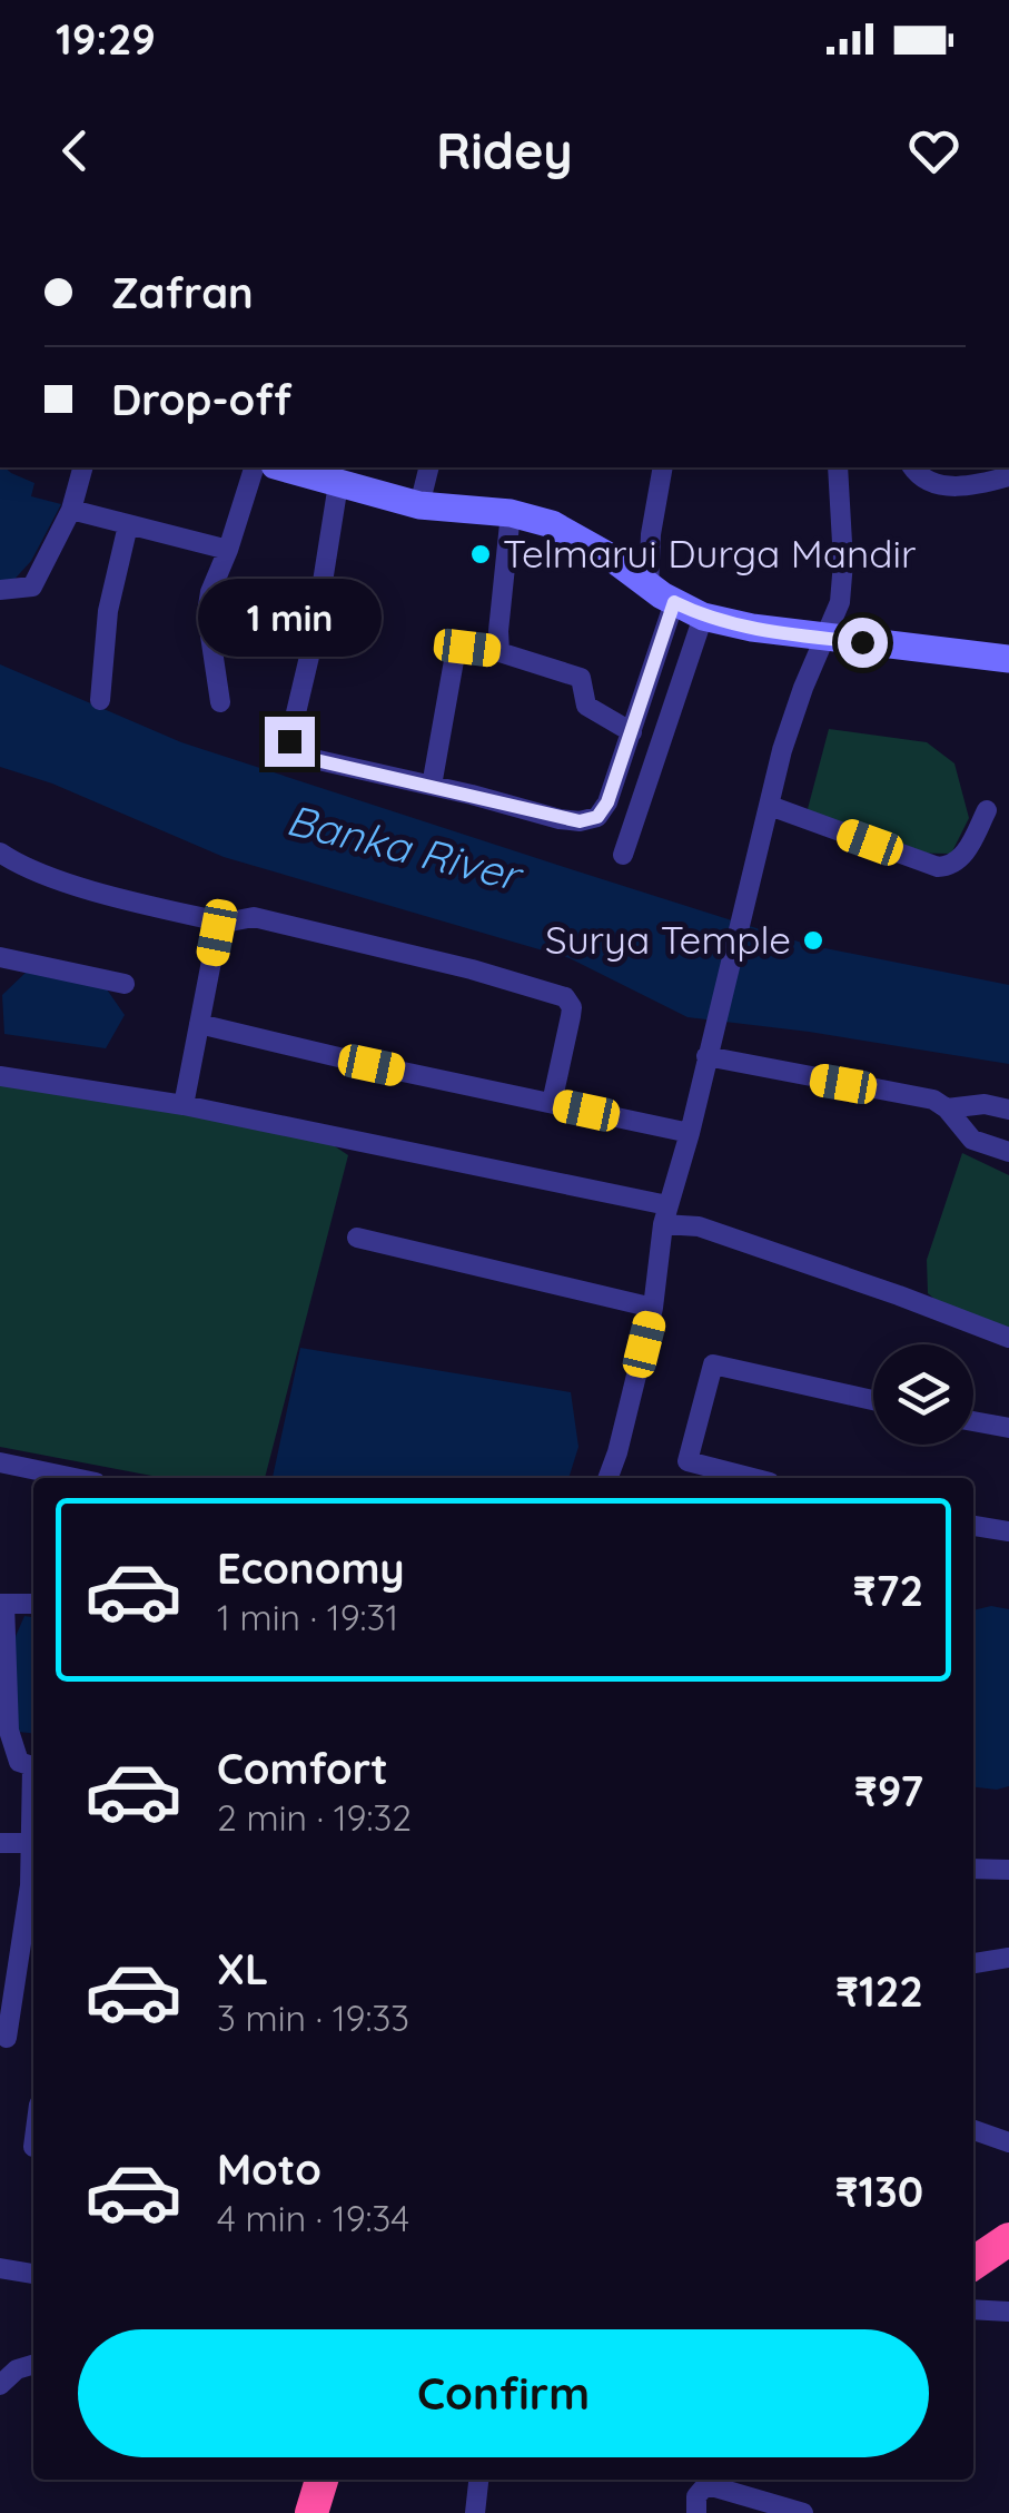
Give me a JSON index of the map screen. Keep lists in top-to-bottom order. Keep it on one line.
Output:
{"water":["Banka River"],"places":["Telmarui Durga Mandir","Surya Temple"],"page":{"status":"19:29","header":"Ridey","banner":["Zafran","Drop-off"],"bubble":"1 min","list":[{"name":"Economy","note":"1 min · 19:31","value":"₹72"},{"name":"Comfort","note":"2 min · 19:32","value":"₹97"},{"name":"XL","note":"3 min · 19:33","value":"₹122"},{"name":"Moto","note":"4 min · 19:34","value":"₹130"}],"buttons":"Confirm"}}
